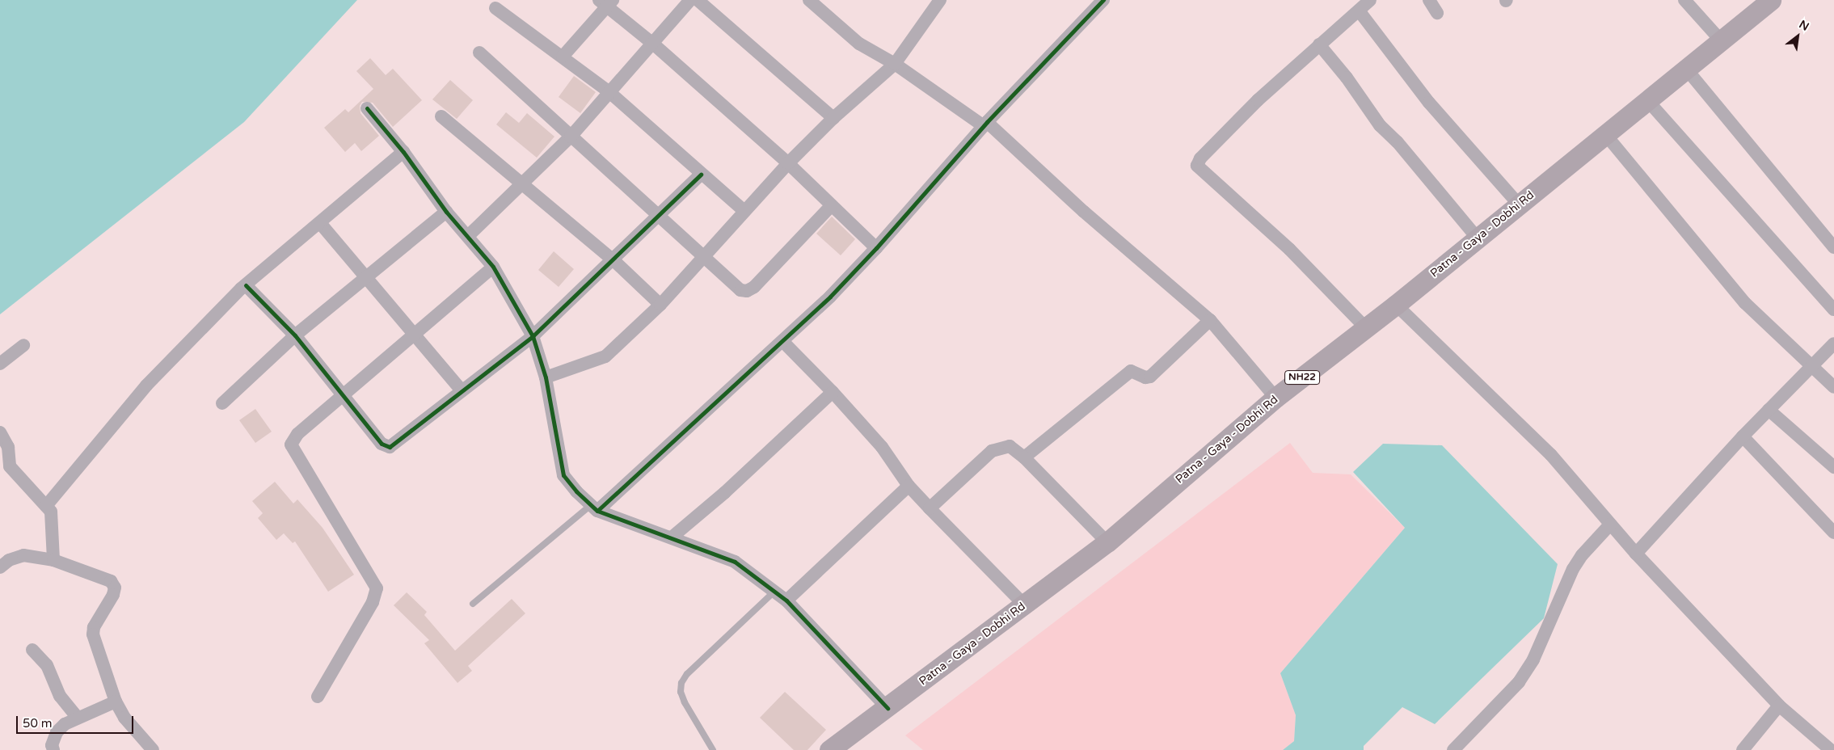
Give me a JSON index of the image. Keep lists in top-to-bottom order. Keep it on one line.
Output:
{"streets":{"main road":["Patna - Gaya - Dobhi Rd","NH22"]},"scale_bar":"50 m","north":"top right"}
